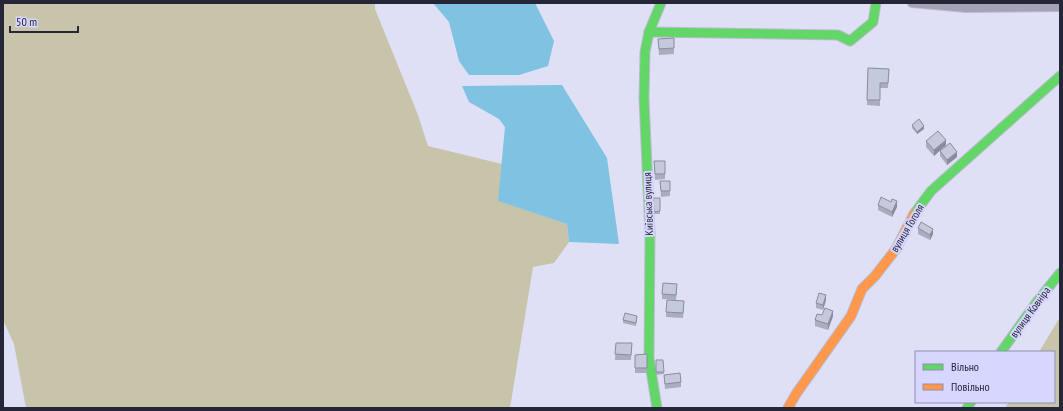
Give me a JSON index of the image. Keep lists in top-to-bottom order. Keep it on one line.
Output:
{"streets":{"street":["Київська вулиця","вулиця Гоголя","вулиця Ковніра"]},"legend":["Вільно","Повільно"],"scale_bar":"50 m"}
